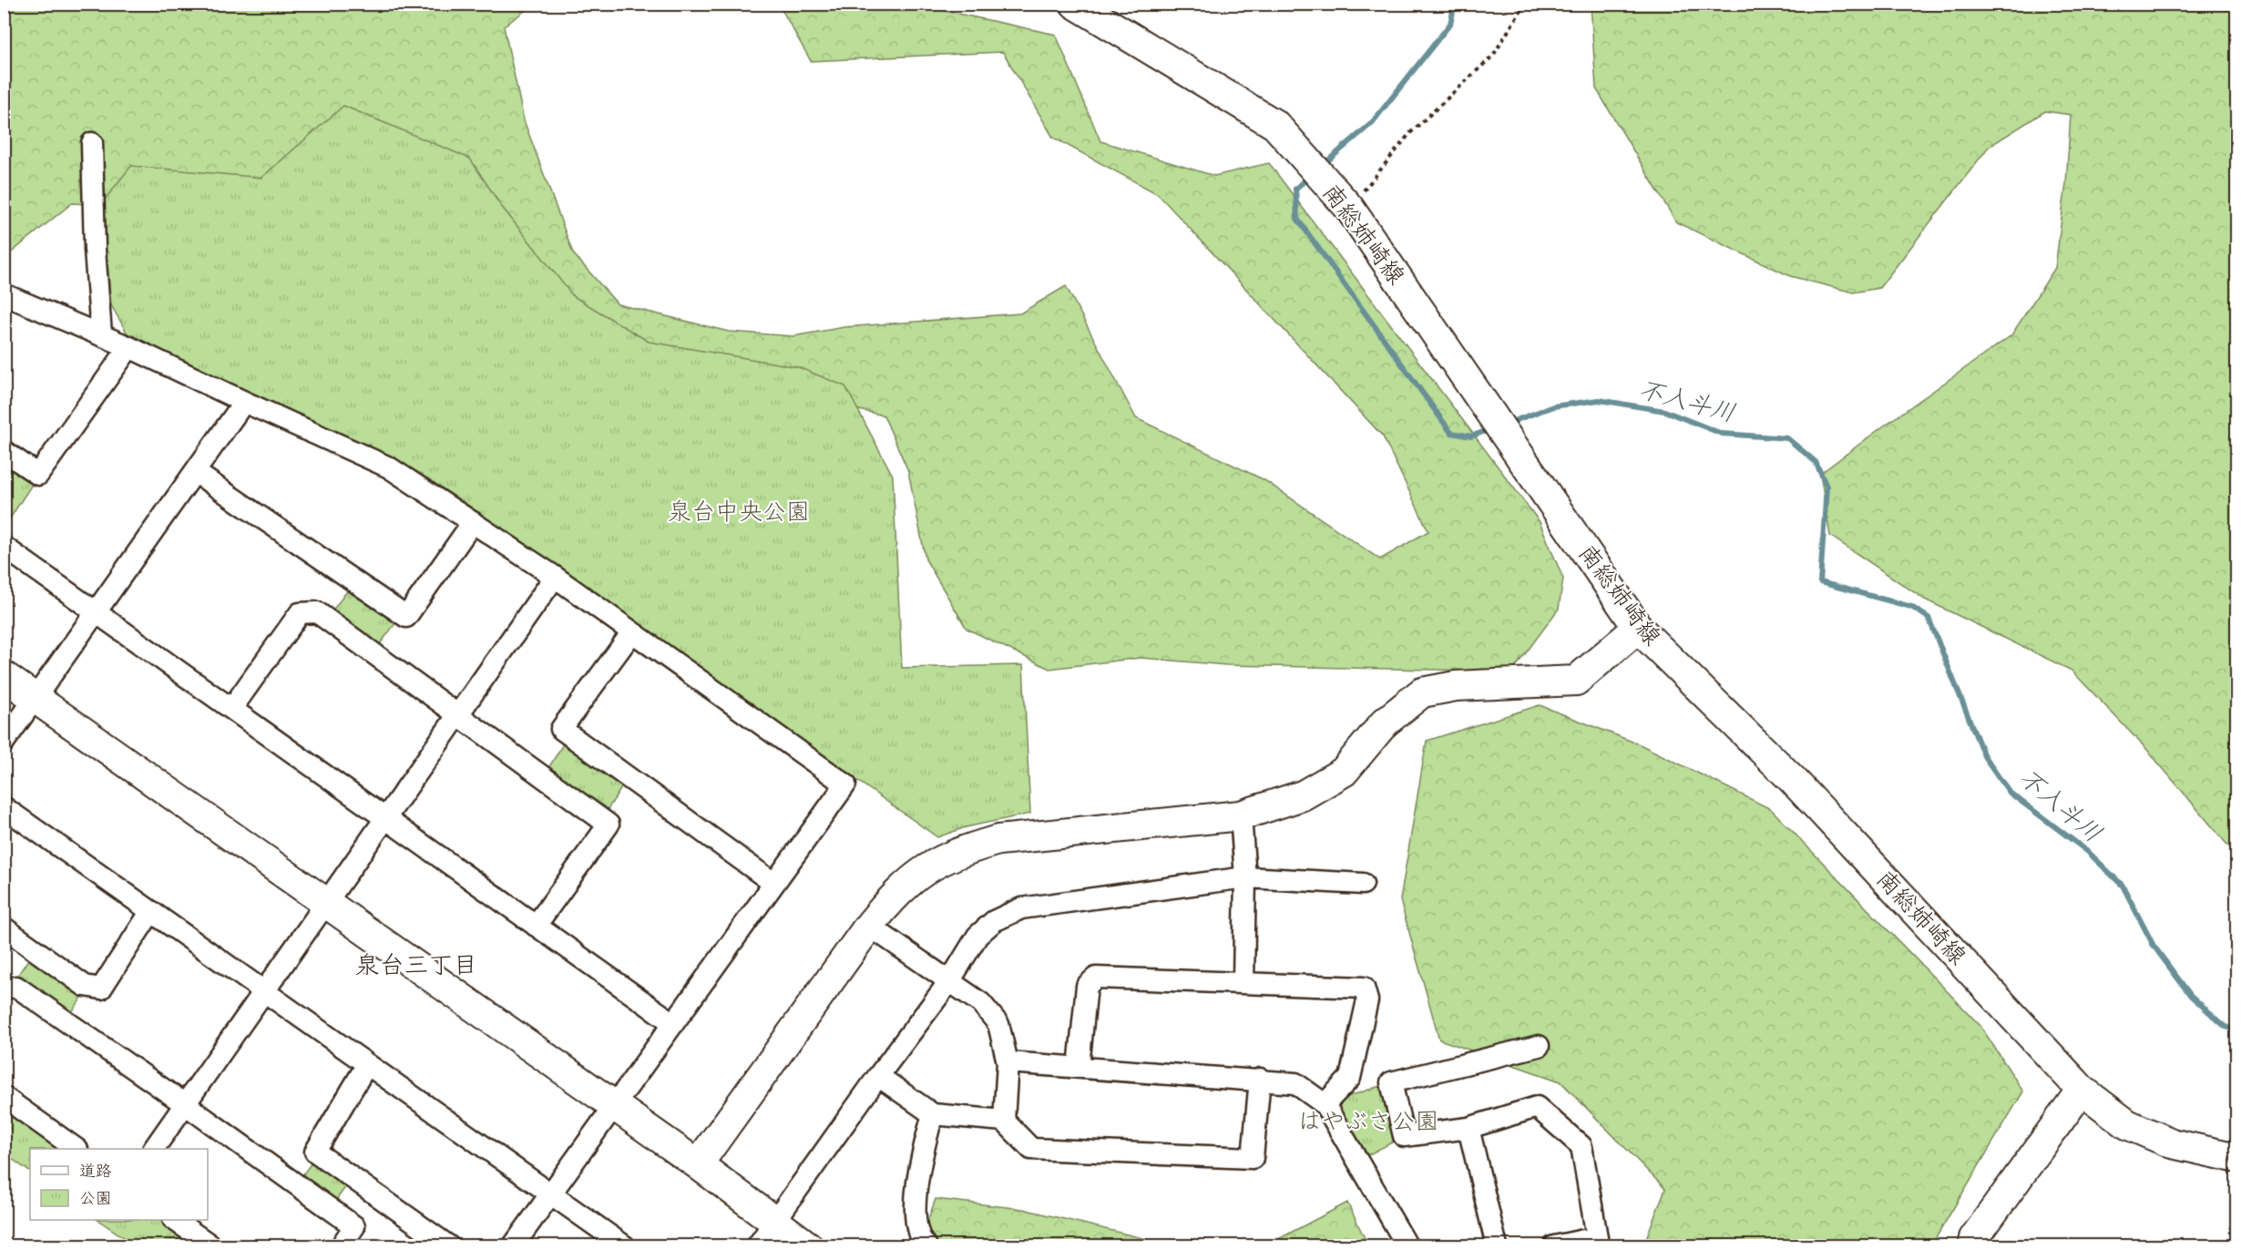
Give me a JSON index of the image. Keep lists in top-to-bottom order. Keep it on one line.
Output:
{"streets":{"street":["南総姉崎線"]},"districts":["泉台三丁目"],"water":["不入斗川"],"parks":["泉台中央公園","はやぶさ公園"],"legend":["道路","公園"]}
